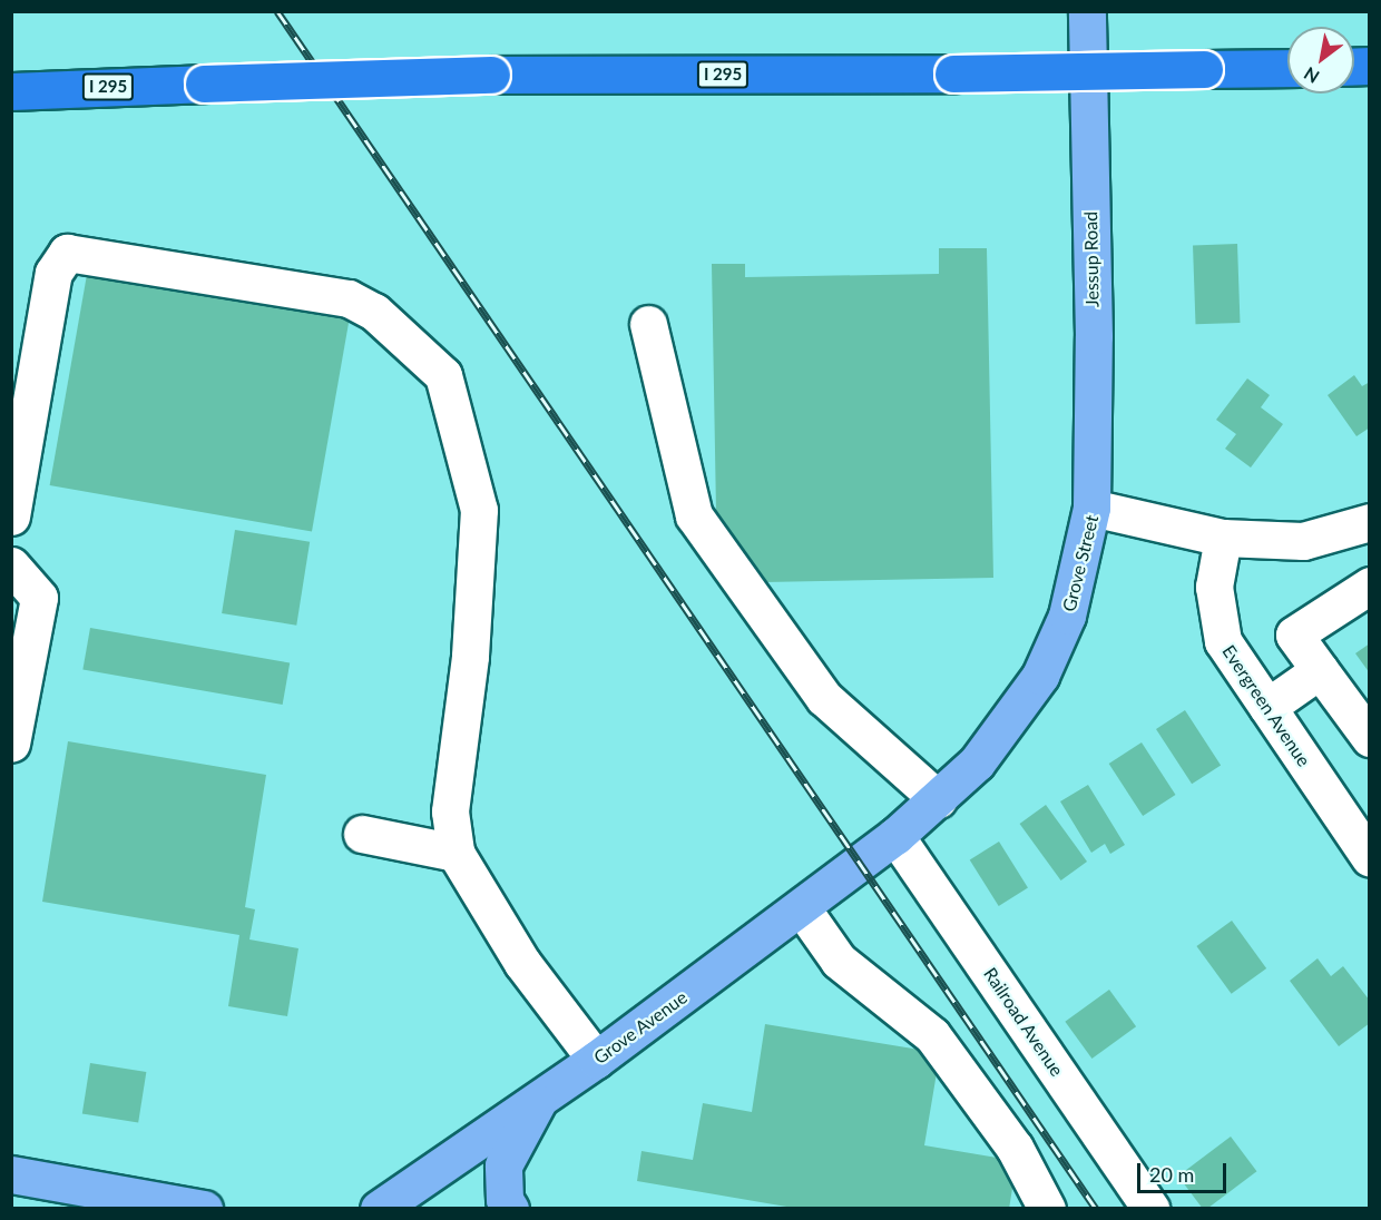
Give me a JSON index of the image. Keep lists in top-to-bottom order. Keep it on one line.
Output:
{"streets":{"highway":["I 295"],"main road":["Jessup Road","Grove Street","Grove Avenue"],"street":["Evergreen Avenue","Railroad Avenue"]},"crossings":[["Jessup Road","Grove Street"],["Grove Street","Evergreen Avenue"],["Grove Street","Railroad Avenue"],["Grove Street","Grove Avenue"],["Railroad Avenue","Grove Avenue"]],"scale_bar":"20 m","north":"bottom left"}
